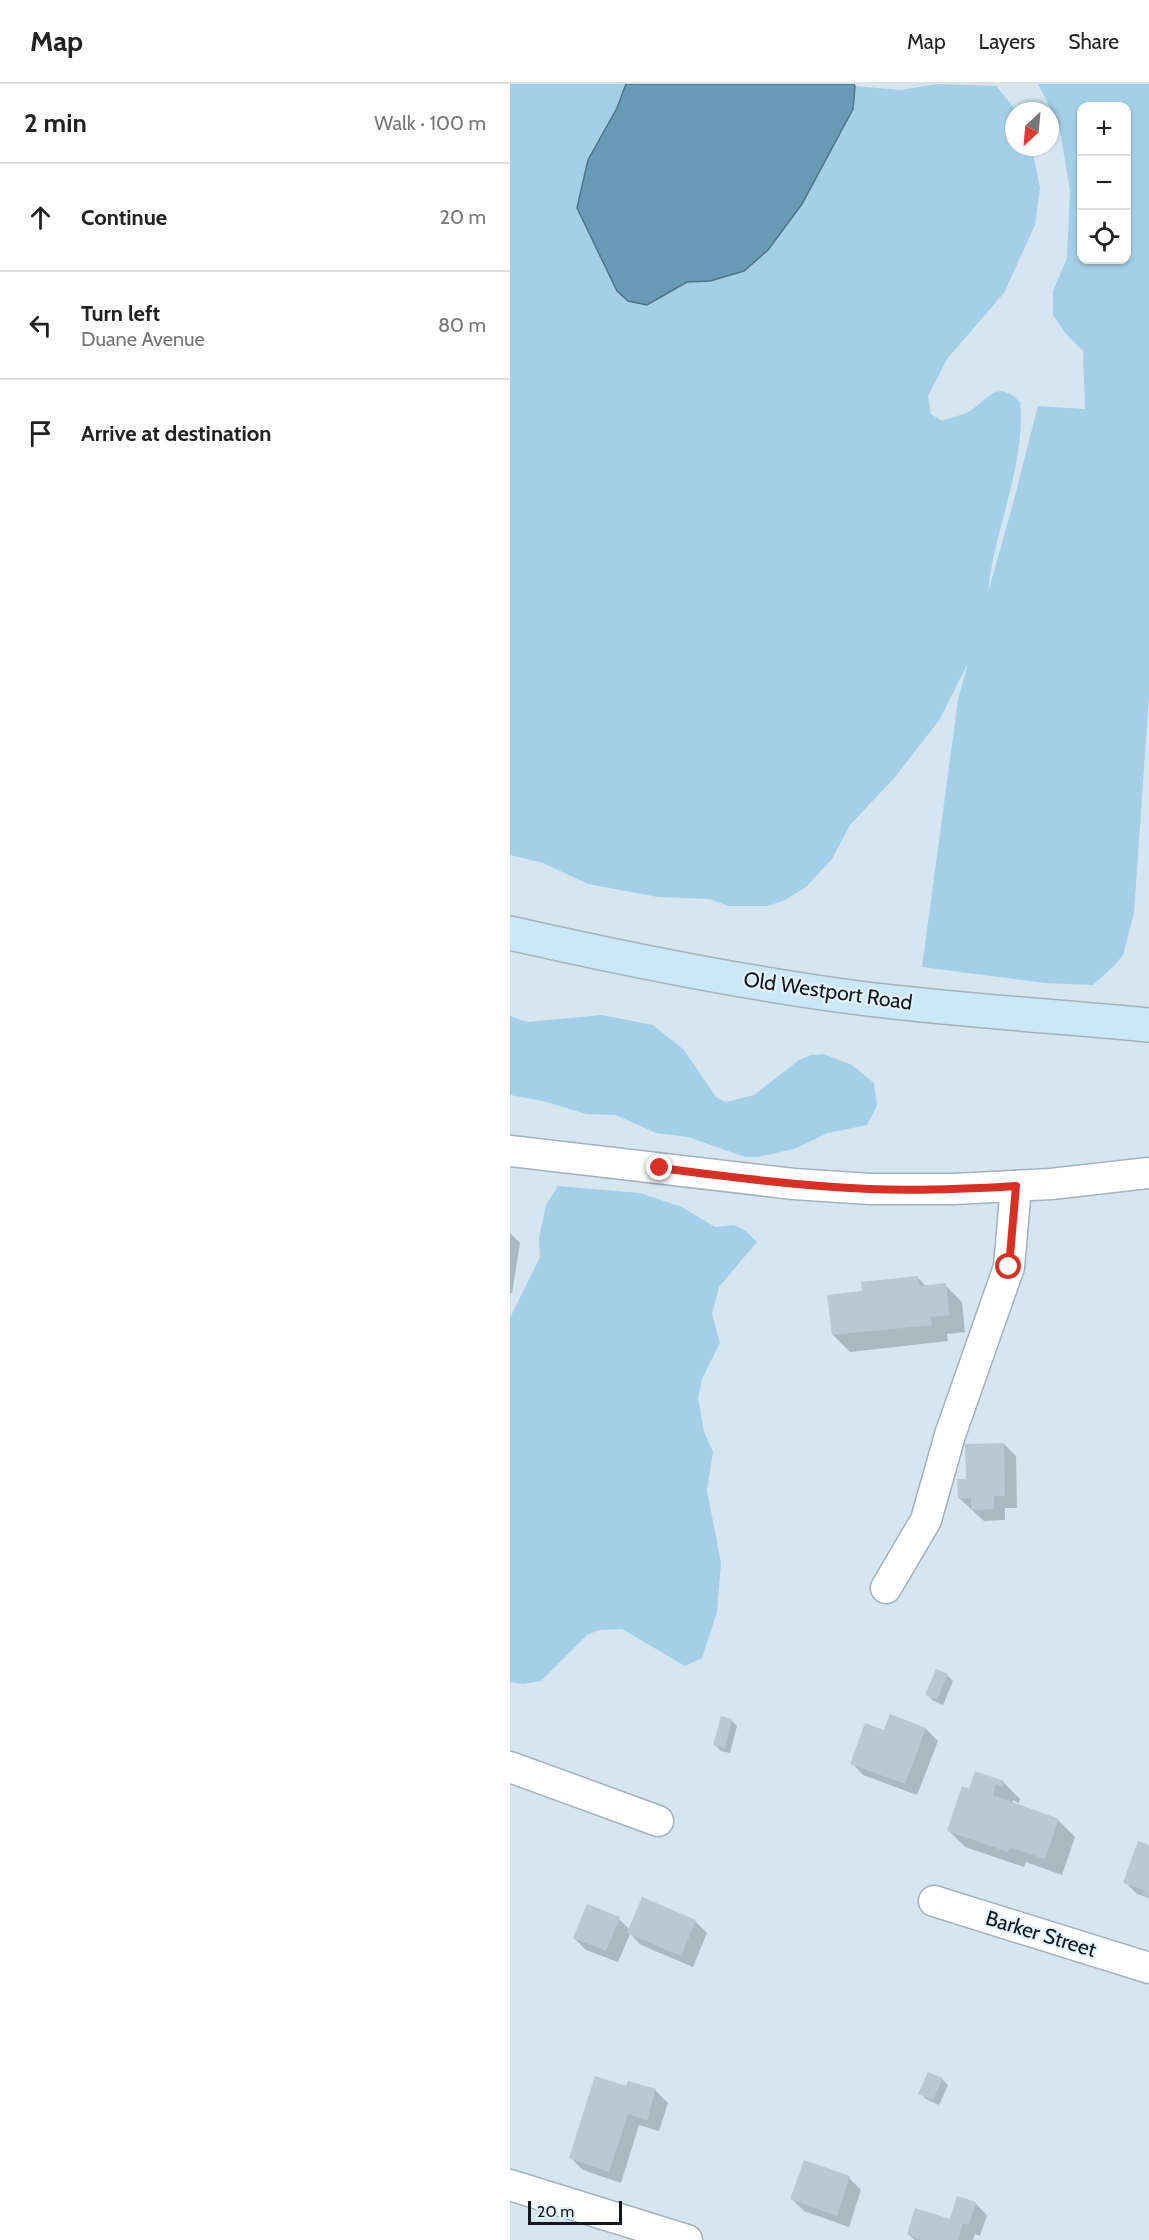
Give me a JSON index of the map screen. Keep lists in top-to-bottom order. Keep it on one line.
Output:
{"streets":{"main road":["Old Westport Road"],"street":["Barker Street"]},"scale_bar":"20 m","north":"bottom left","page":{"header":"Map","nav":["Map","Layers","Share"],"heading":["2 min","Walk · 100 m"],"map_buttons":["+","−"],"list":[["Continue","20 m"],["Turn left","Duane Avenue","80 m"],"Arrive at destination"],"scale":"20 m"}}
